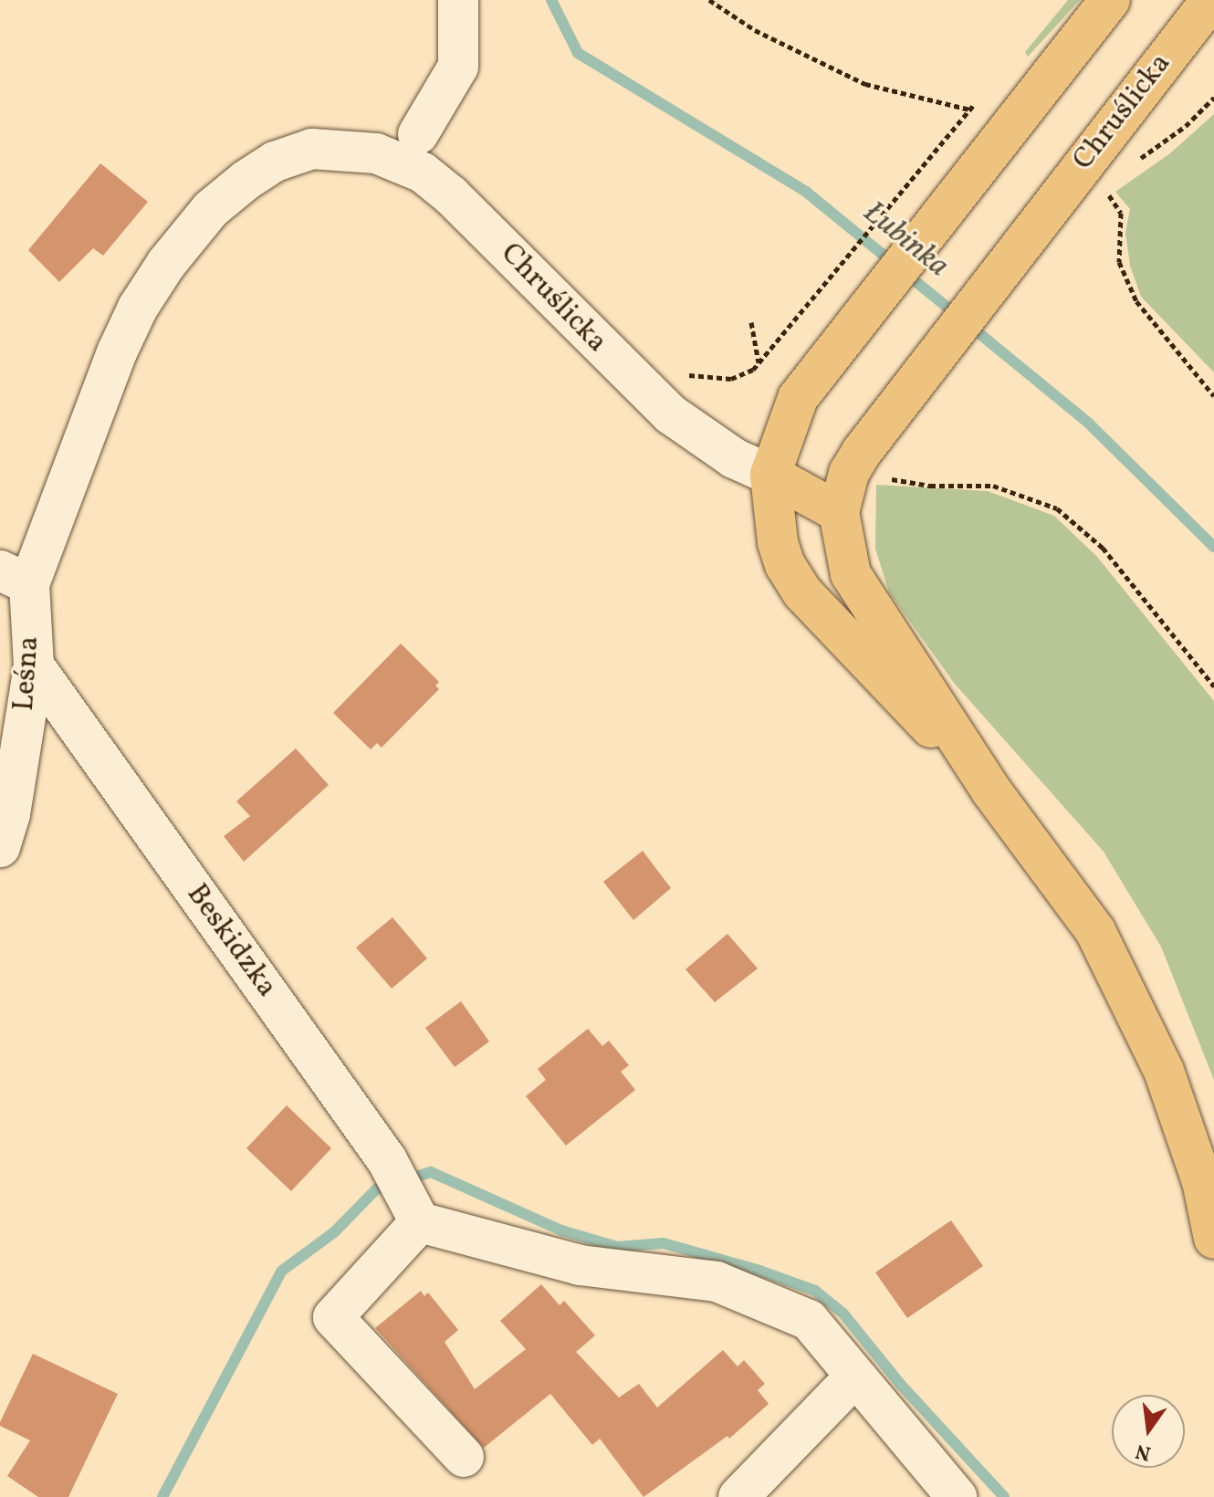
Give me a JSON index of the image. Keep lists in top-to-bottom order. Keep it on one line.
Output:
{"streets":{"main road":["Chruślicka"],"street":["Leśna","Beskidzka"]},"crossings":[["Chruślicka","Leśna"],["Leśna","Beskidzka"]],"water":["Łubinka"],"north":"bottom"}
